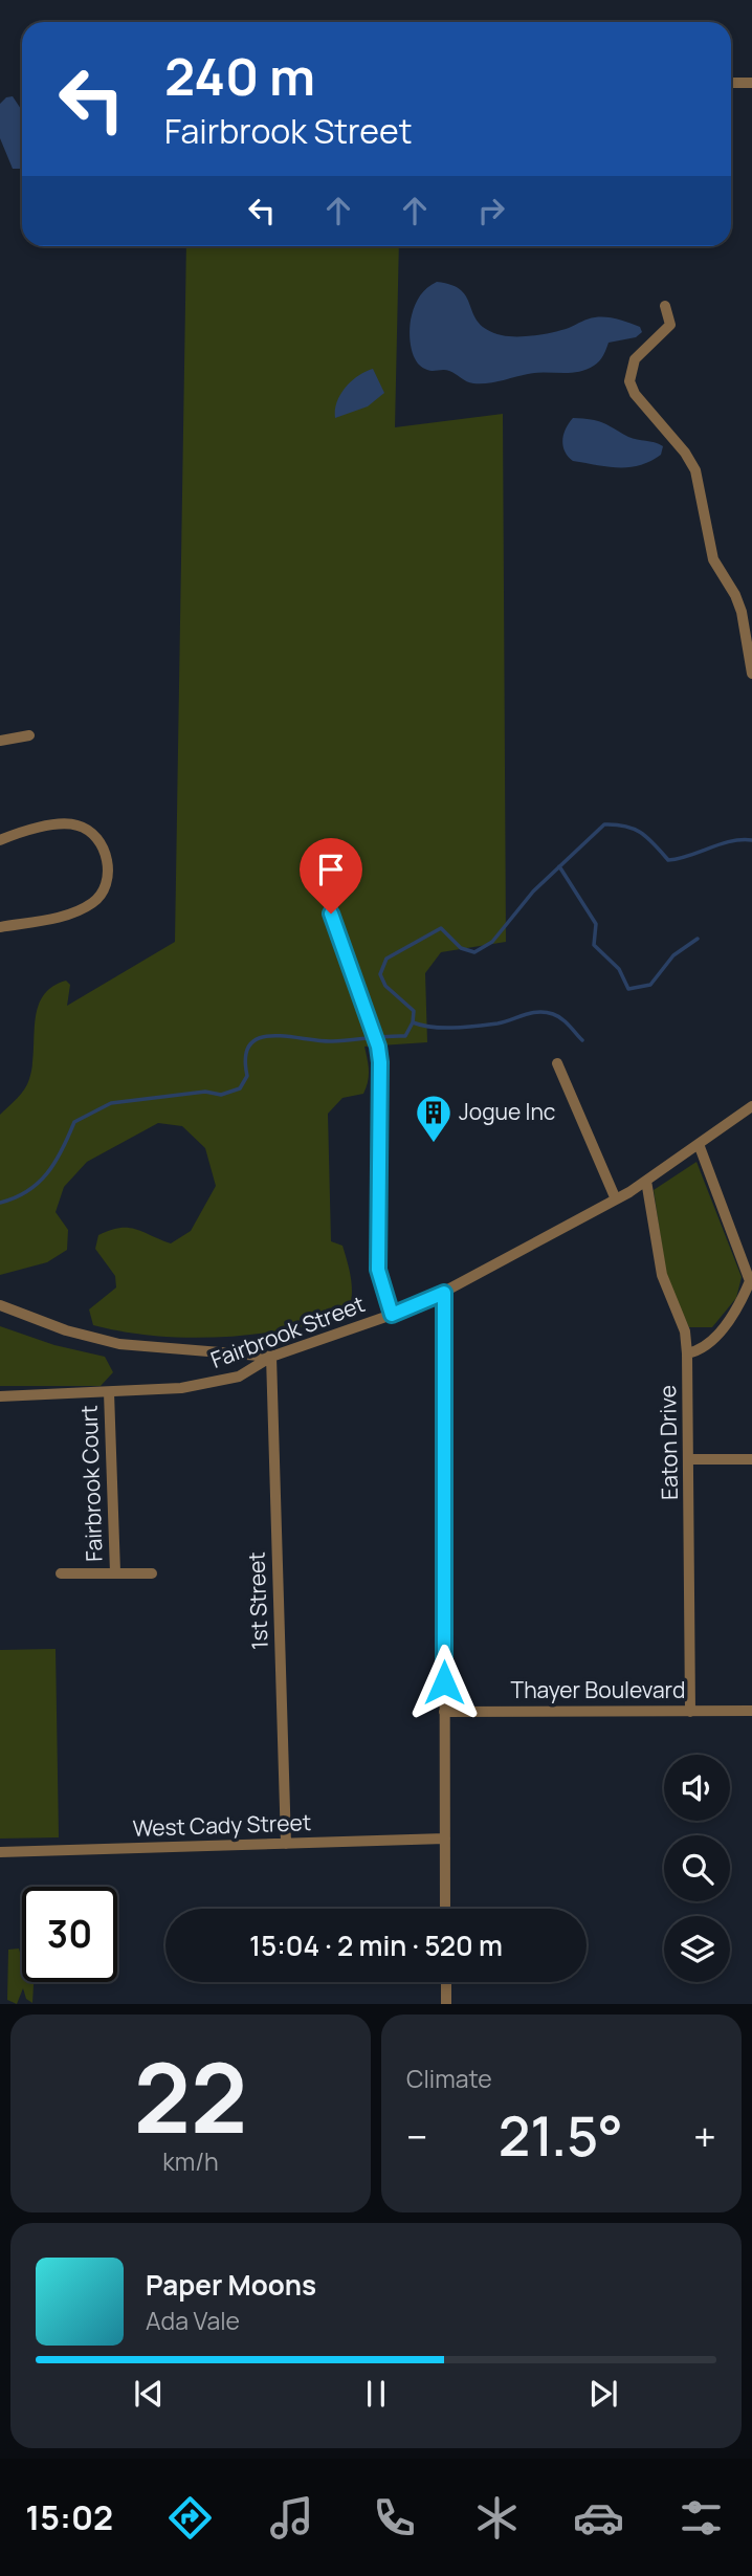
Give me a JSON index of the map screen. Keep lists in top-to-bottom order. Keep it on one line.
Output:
{"streets":{"street":["Fairbrook Street","Eaton Drive","Fairbrook Court","1st Street","Thayer Boulevard","West Cady Street"]},"crossings":[["Fairbrook Street","Eaton Drive"],["Fairbrook Street","Fairbrook Court"],["Fairbrook Street","1st Street"],["Eaton Drive","Thayer Boulevard"],["1st Street","West Cady Street"]],"places":{"building":["Jogue Inc"]},"page":{"turn":["240 m","Fairbrook Street"],"limit":"30","trip":"15:04 · 2 min · 520 m","tile":[["22","km/h"],"Climate"],"heat":["−","21.5°","+"],"song":["Paper Moons","Ada Vale"],"tabs":"15:02"}}
